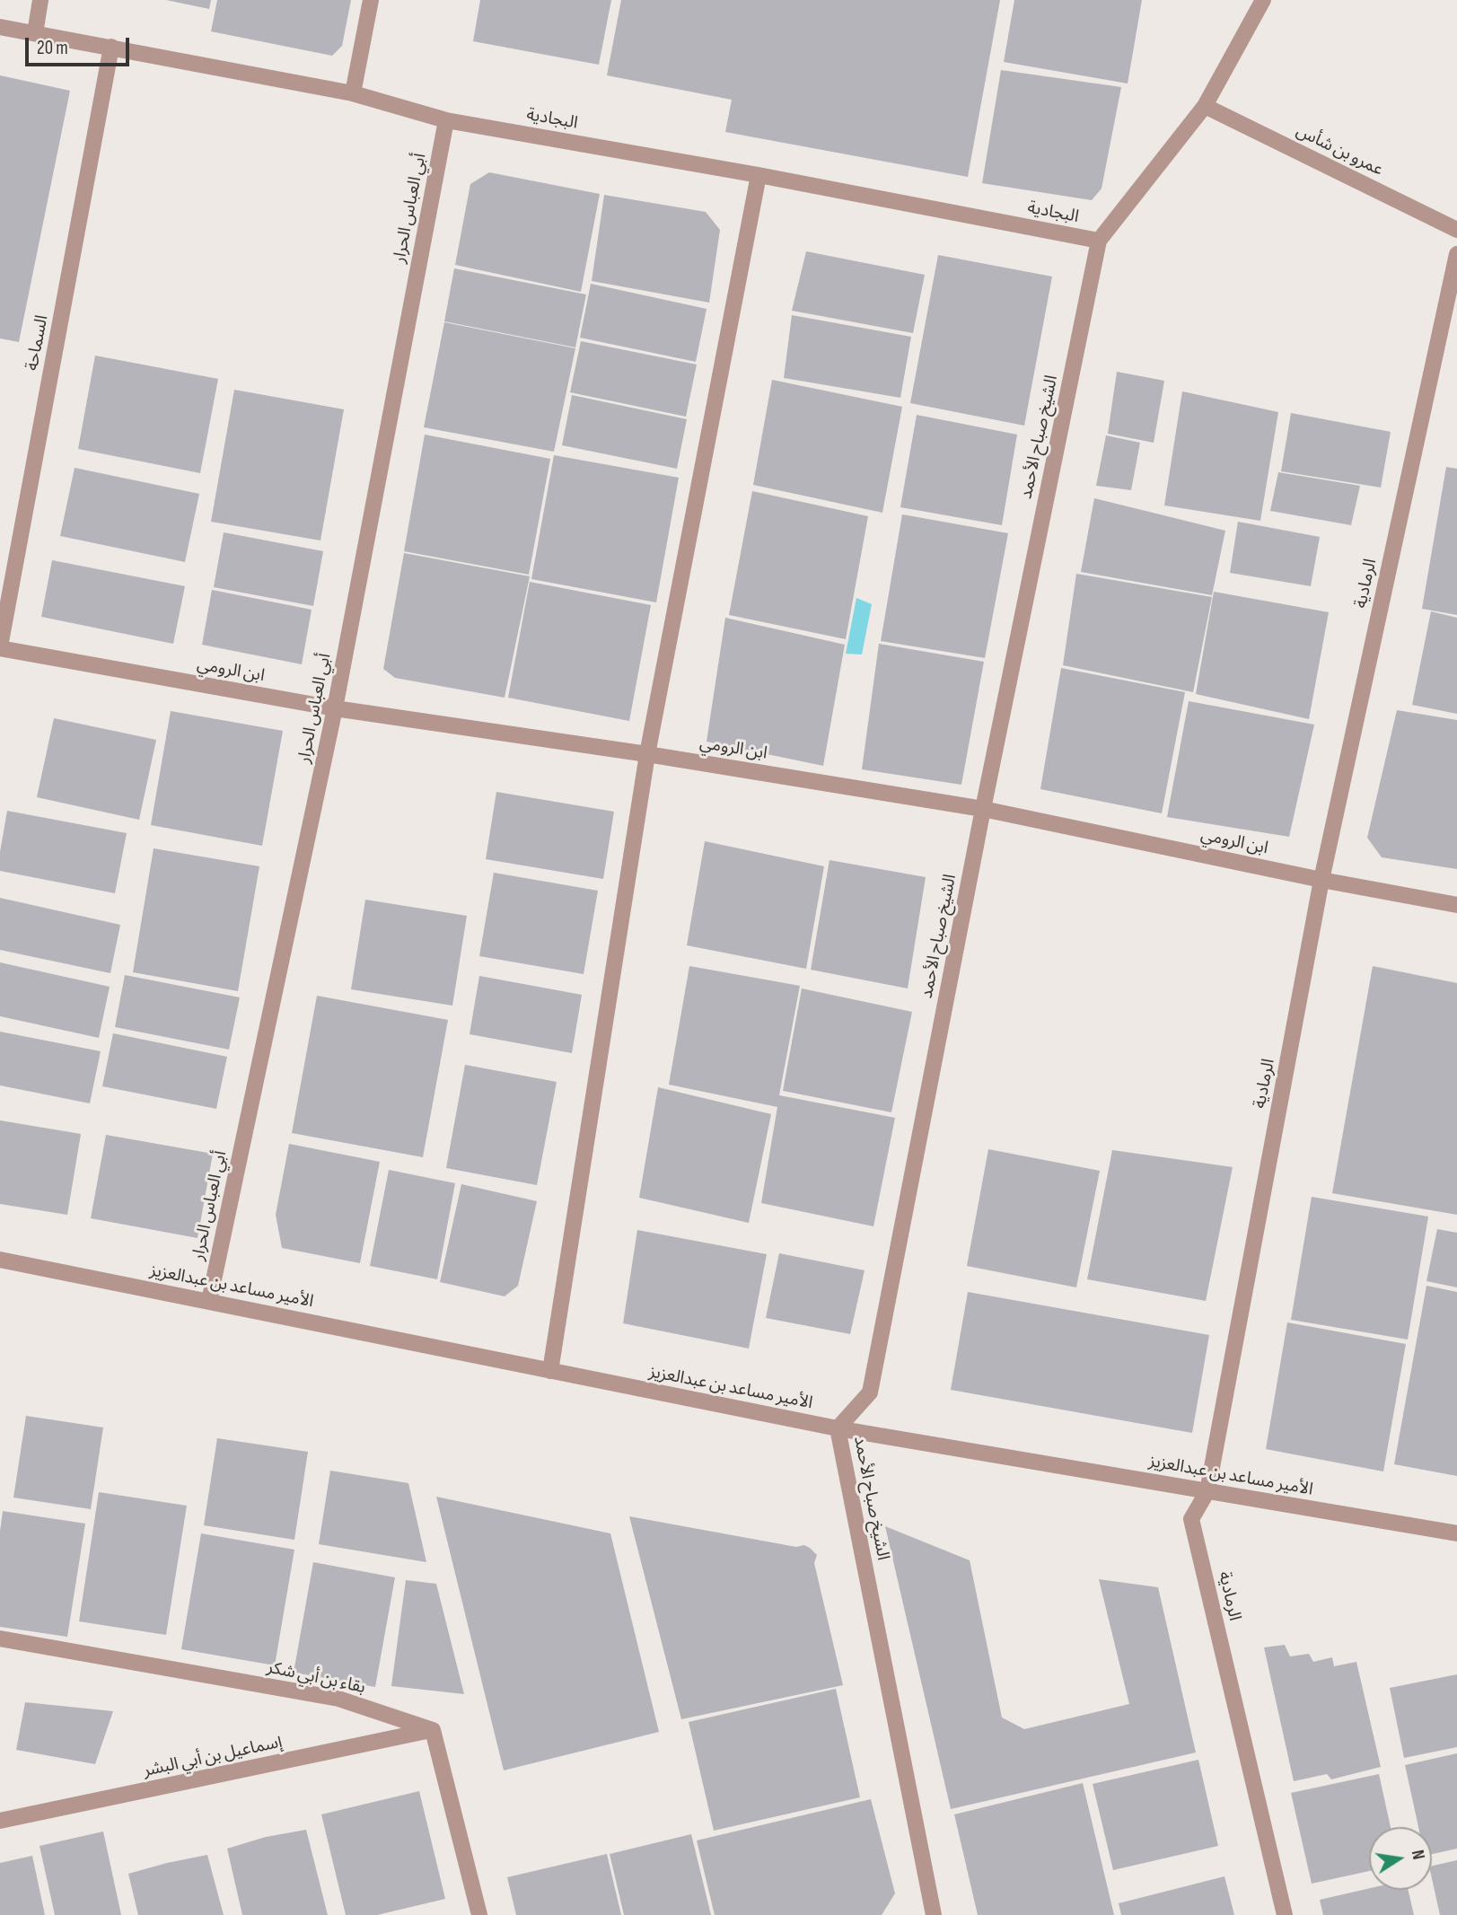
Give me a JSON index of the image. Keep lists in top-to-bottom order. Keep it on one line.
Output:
{"streets":{"street":["البجادية","عمرو بن شأس","أبي العباس الحرار","السماحة","الشيخ صباح الأحمد","الرمادية","ابن الرومي","الأمير مساعد بن عبدالعزيز","بقاء بن أبي شكر","إسماعيل بن أبي البشر"]},"crossings":[["البجادية","أبي العباس الحرار"],["البجادية","السماحة"],["البجادية","الشيخ صباح الأحمد"],["عمرو بن شأس","الشيخ صباح الأحمد"],["أبي العباس الحرار","ابن الرومي"],["أبي العباس الحرار","الأمير مساعد بن عبدالعزيز"],["السماحة","ابن الرومي"],["الشيخ صباح الأحمد","ابن الرومي"],["الشيخ صباح الأحمد","الأمير مساعد بن عبدالعزيز"],["الرمادية","ابن الرومي"],["الرمادية","الأمير مساعد بن عبدالعزيز"],["بقاء بن أبي شكر","إسماعيل بن أبي البشر"]],"scale_bar":"20 m","north":"right"}
